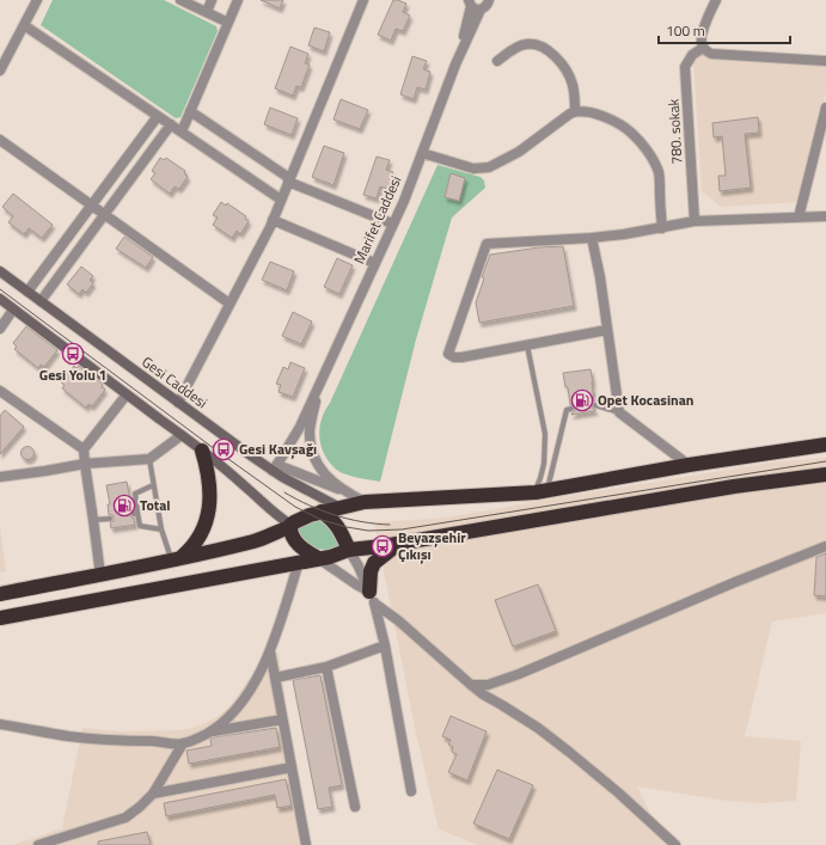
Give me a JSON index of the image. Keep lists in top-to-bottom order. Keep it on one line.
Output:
{"streets":{"main road":["Gesi Caddesi"],"street":["780. sokak","Marifet Caddesi"]},"places":{"bus stop":["Gesi Yolu 1","Gesi Kavşağı","Beyazşehir Çıkışı"],"fuel station":["Opet Kocasinan","Total"]},"scale_bar":"100 m"}
